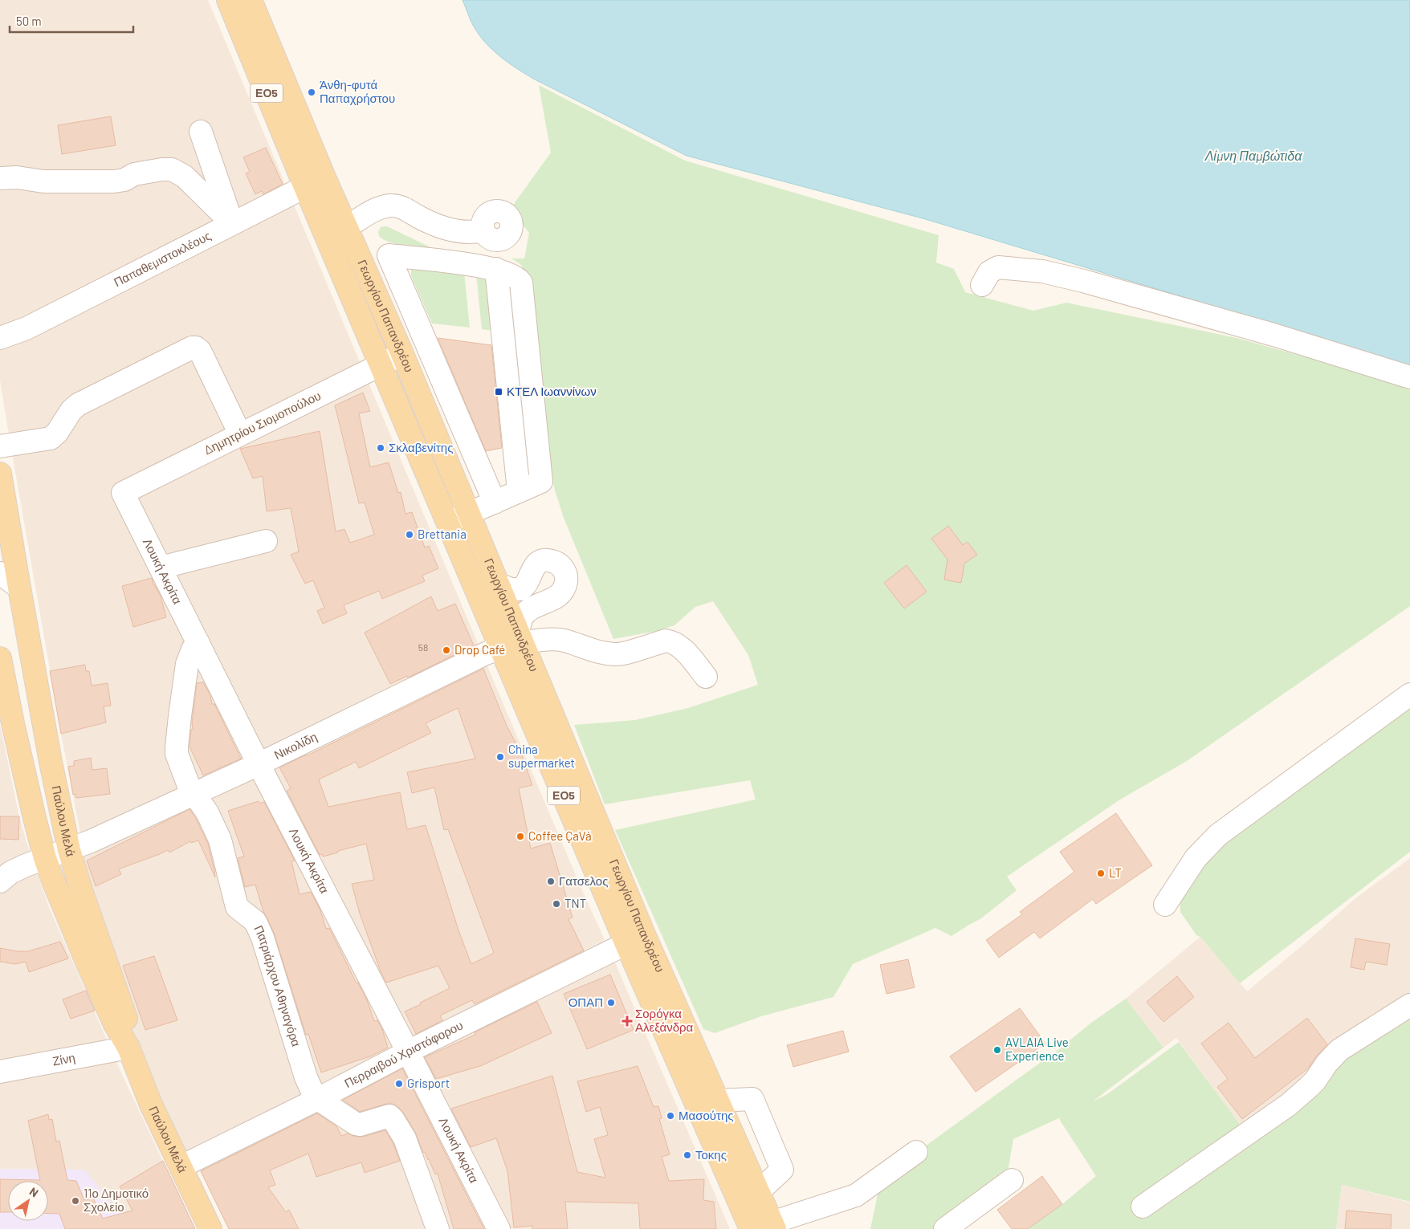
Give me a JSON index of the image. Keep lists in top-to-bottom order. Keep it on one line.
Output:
{"streets":{"main road":["ΕΟ5","Γεωργίου Παπανδρέου","Παύλου Μελά"],"street":["Παπαθεμιστοκλέους","Δημητρίου Σιομοπούλου","Λουκή Ακρίτα","Νικολίδη","Πατριάρχου Αθηναγόρα","Περραιβού Χριστόφορου","Ζίνη"]},"crossings":[["Παπαθεμιστοκλέους","Γεωργίου Παπανδρέου"],["Γεωργίου Παπανδρέου","Δημητρίου Σιομοπούλου"],["Γεωργίου Παπανδρέου","Νικολίδη"],["Γεωργίου Παπανδρέου","Περραιβού Χριστόφορου"],["Δημητρίου Σιομοπούλου","Λουκή Ακρίτα"],["Λουκή Ακρίτα","Νικολίδη"],["Λουκή Ακρίτα","Πατριάρχου Αθηναγόρα"],["Λουκή Ακρίτα","Περραιβού Χριστόφορου"],["Νικολίδη","Παύλου Μελά"],["Νικολίδη","Πατριάρχου Αθηναγόρα"],["Παύλου Μελά","Περραιβού Χριστόφορου"],["Παύλου Μελά","Ζίνη"],["Πατριάρχου Αθηναγόρα","Περραιβού Χριστόφορου"]],"water":["Λίμνη Παμβώτιδα"],"places":{"other":["Άνθη-φυτά Παπαχρήστου","Σκλαβενίτης","Brettania","Drop Café","China supermarket","Coffee ÇaVá","LT","Γατσελος","TNT","ΟΠΑΠ","AVLAIA Live Experience","Grisport","Μασούτης","Τοκης","11ο Δημοτικό Σχολείο"],"transit":["ΚΤΕΛ Ιωαννίνων"],"health":["Σορόγκα Αλεξάνδρα"]},"house_numbers":["58"],"scale_bar":"50 m","north":"top right"}
